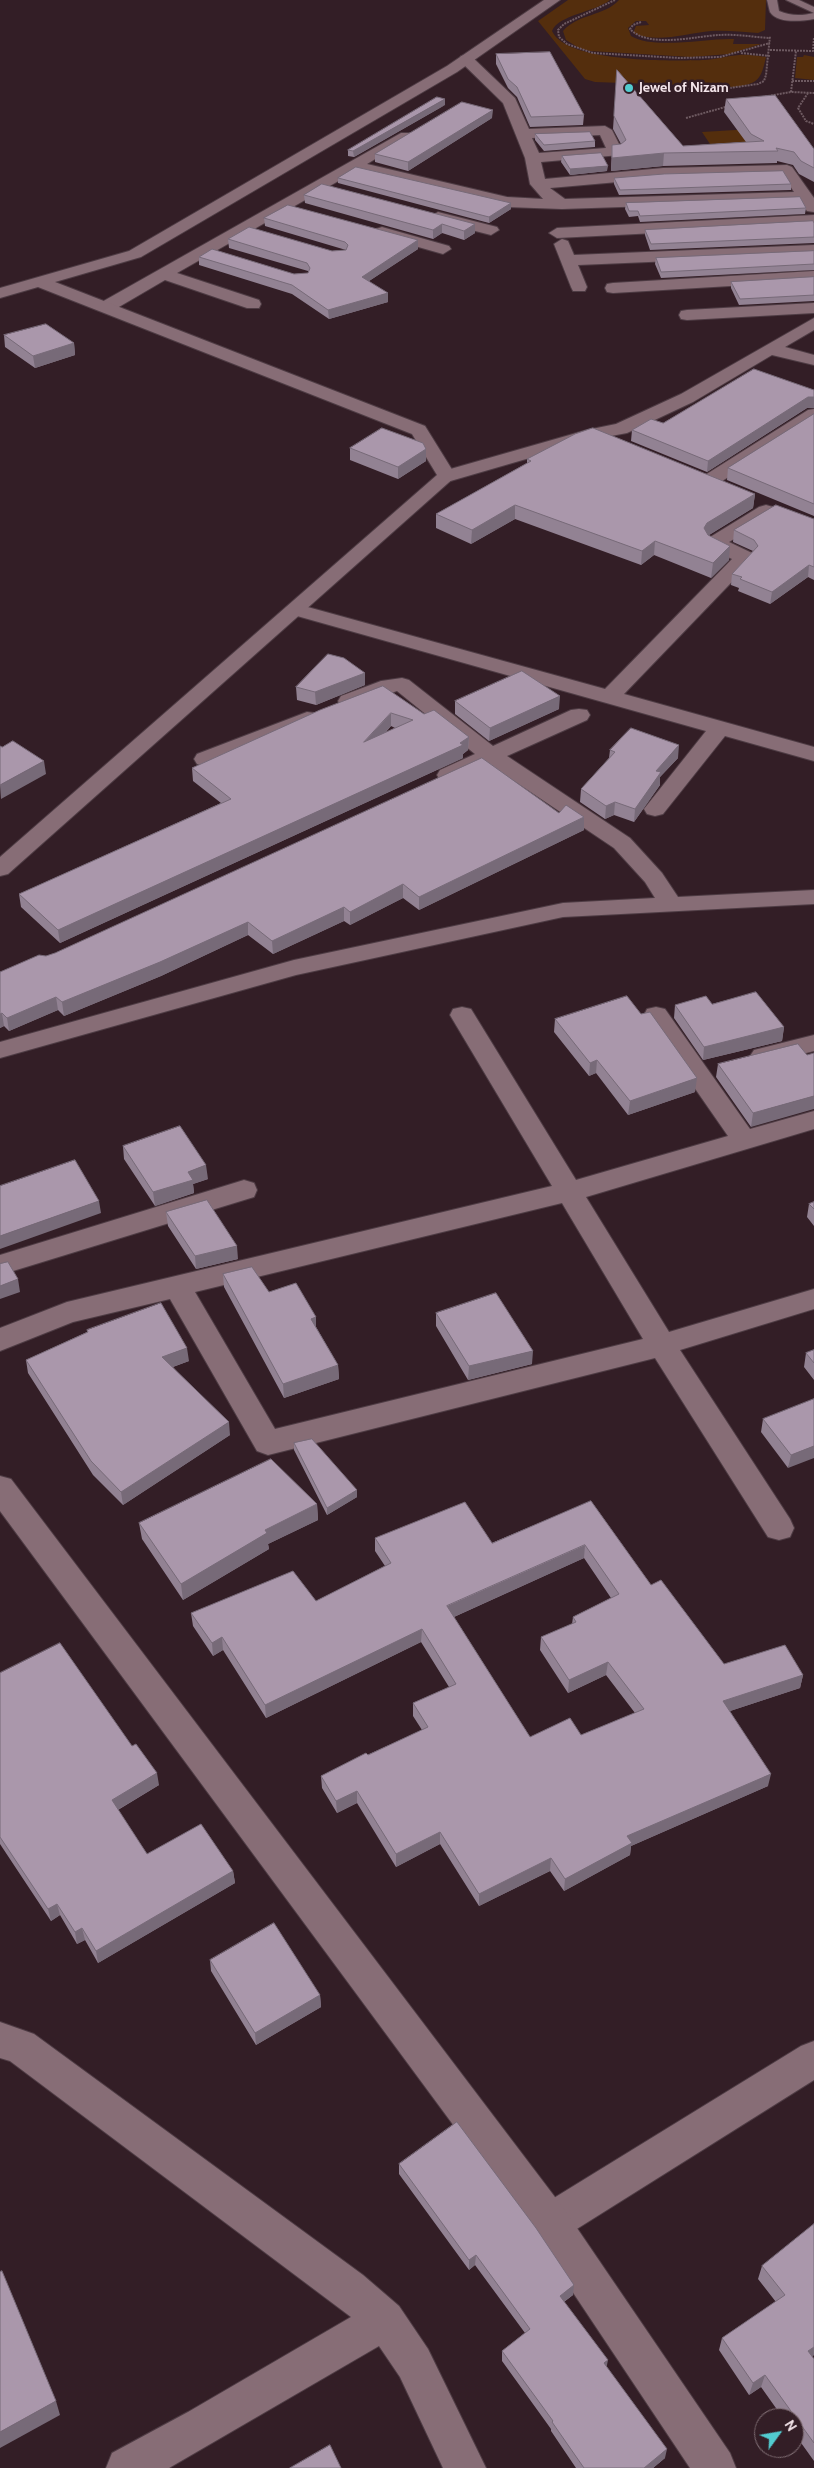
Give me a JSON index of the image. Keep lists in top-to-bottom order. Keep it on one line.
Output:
{"places":["Jewel of Nizam"],"north":"top right"}
